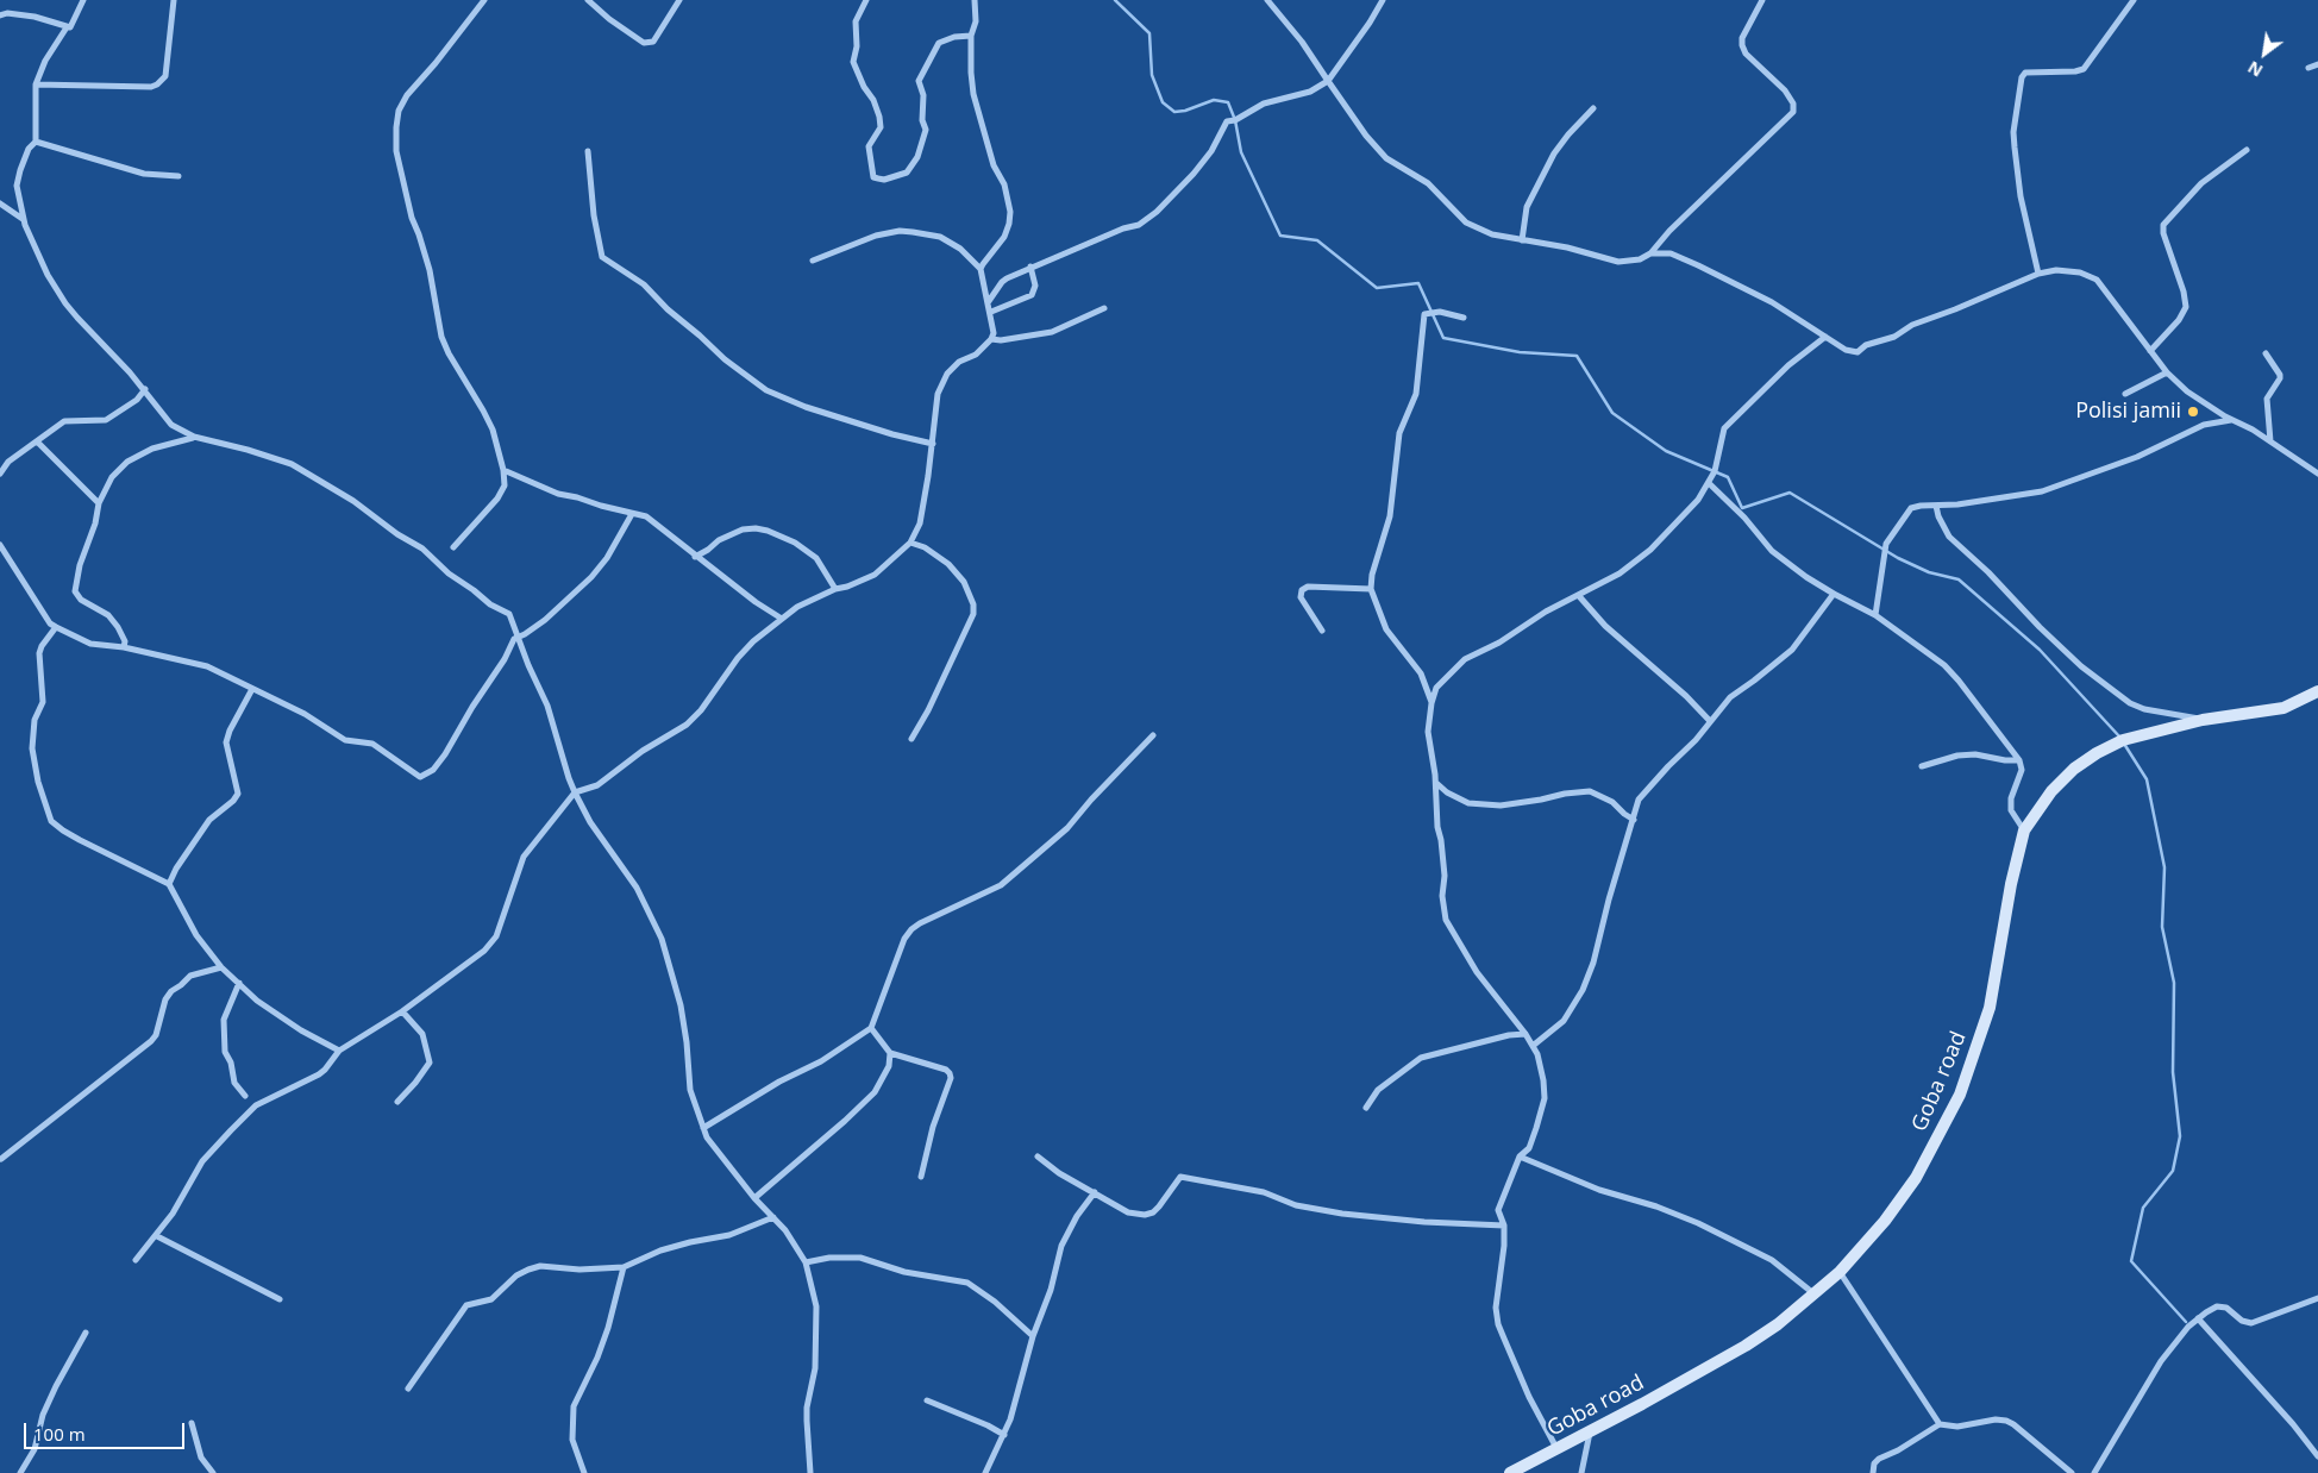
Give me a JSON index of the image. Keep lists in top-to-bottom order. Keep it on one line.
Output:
{"streets":{"main road":["Goba road"]},"places":["Polisi jamii"],"scale_bar":"100 m","north":"bottom left"}
